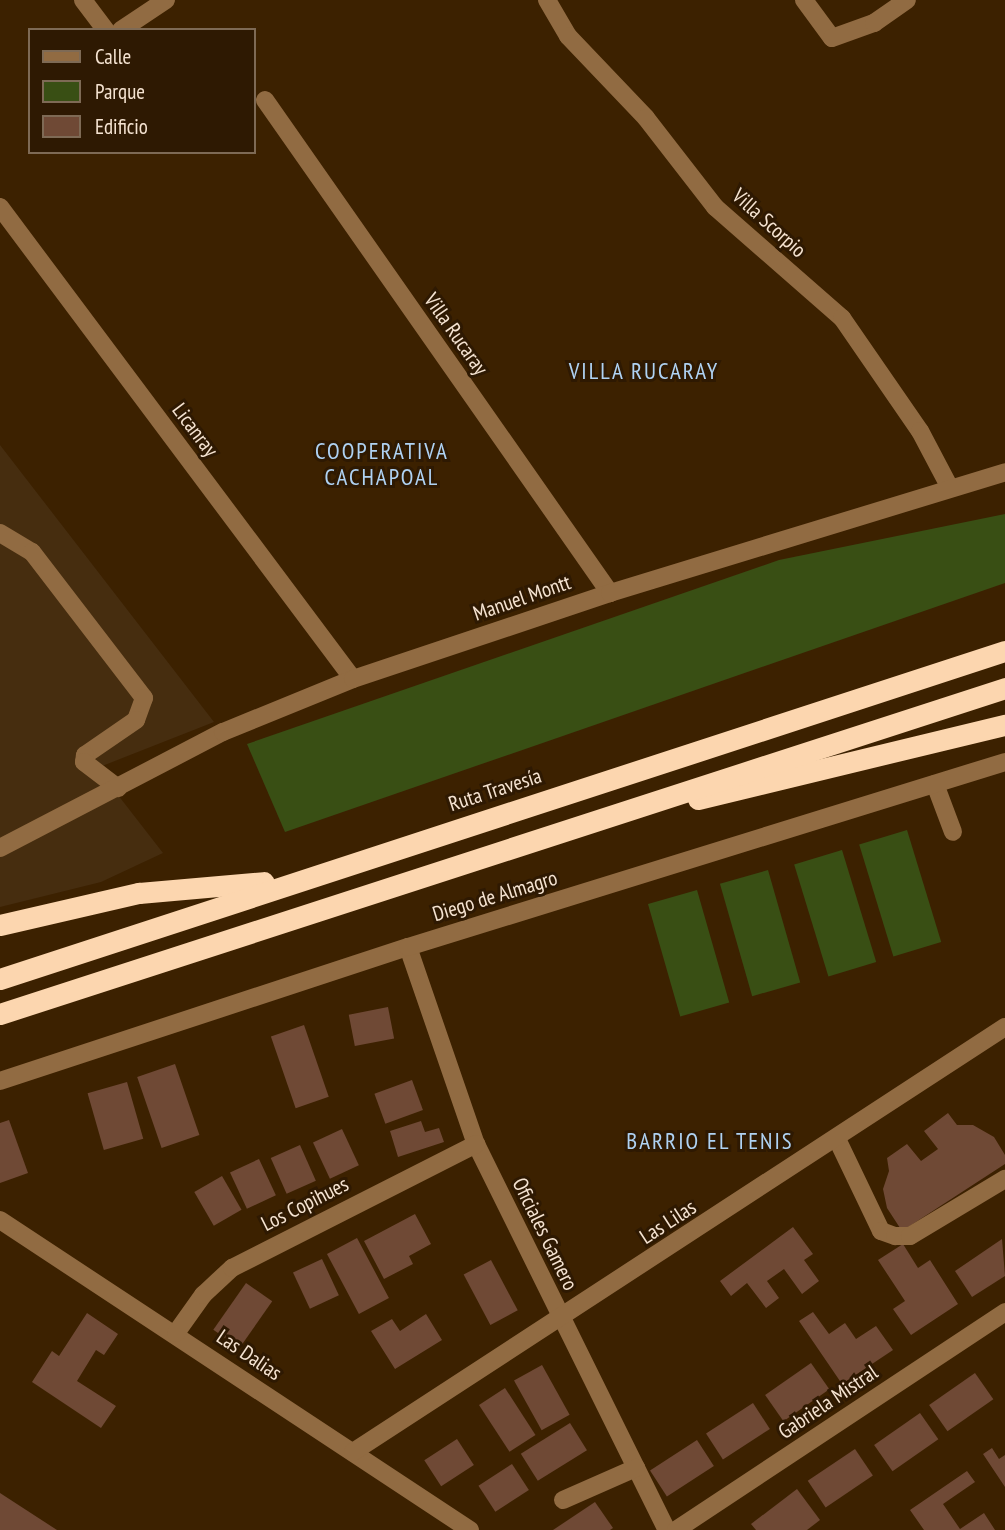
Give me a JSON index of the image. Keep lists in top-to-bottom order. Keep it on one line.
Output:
{"streets":{"highway":["Ruta Travesía"],"street":["Villa Scorpio","Villa Rucaray","Licanray","Manuel Montt","Diego de Almagro","Los Copihues","Las Lilas","Oficiales Gamero","Las Dalias","Gabriela Mistral"]},"crossings":[["Villa Scorpio","Manuel Montt"],["Villa Rucaray","Manuel Montt"],["Licanray","Manuel Montt"],["Diego de Almagro","Oficiales Gamero"],["Los Copihues","Oficiales Gamero"],["Los Copihues","Las Dalias"],["Las Lilas","Oficiales Gamero"],["Las Lilas","Las Dalias"]],"districts":["VILLA RUCARAY","COOPERATIVA CACHAPOAL","BARRIO EL TENIS"],"legend":["Calle","Parque","Edificio"]}
